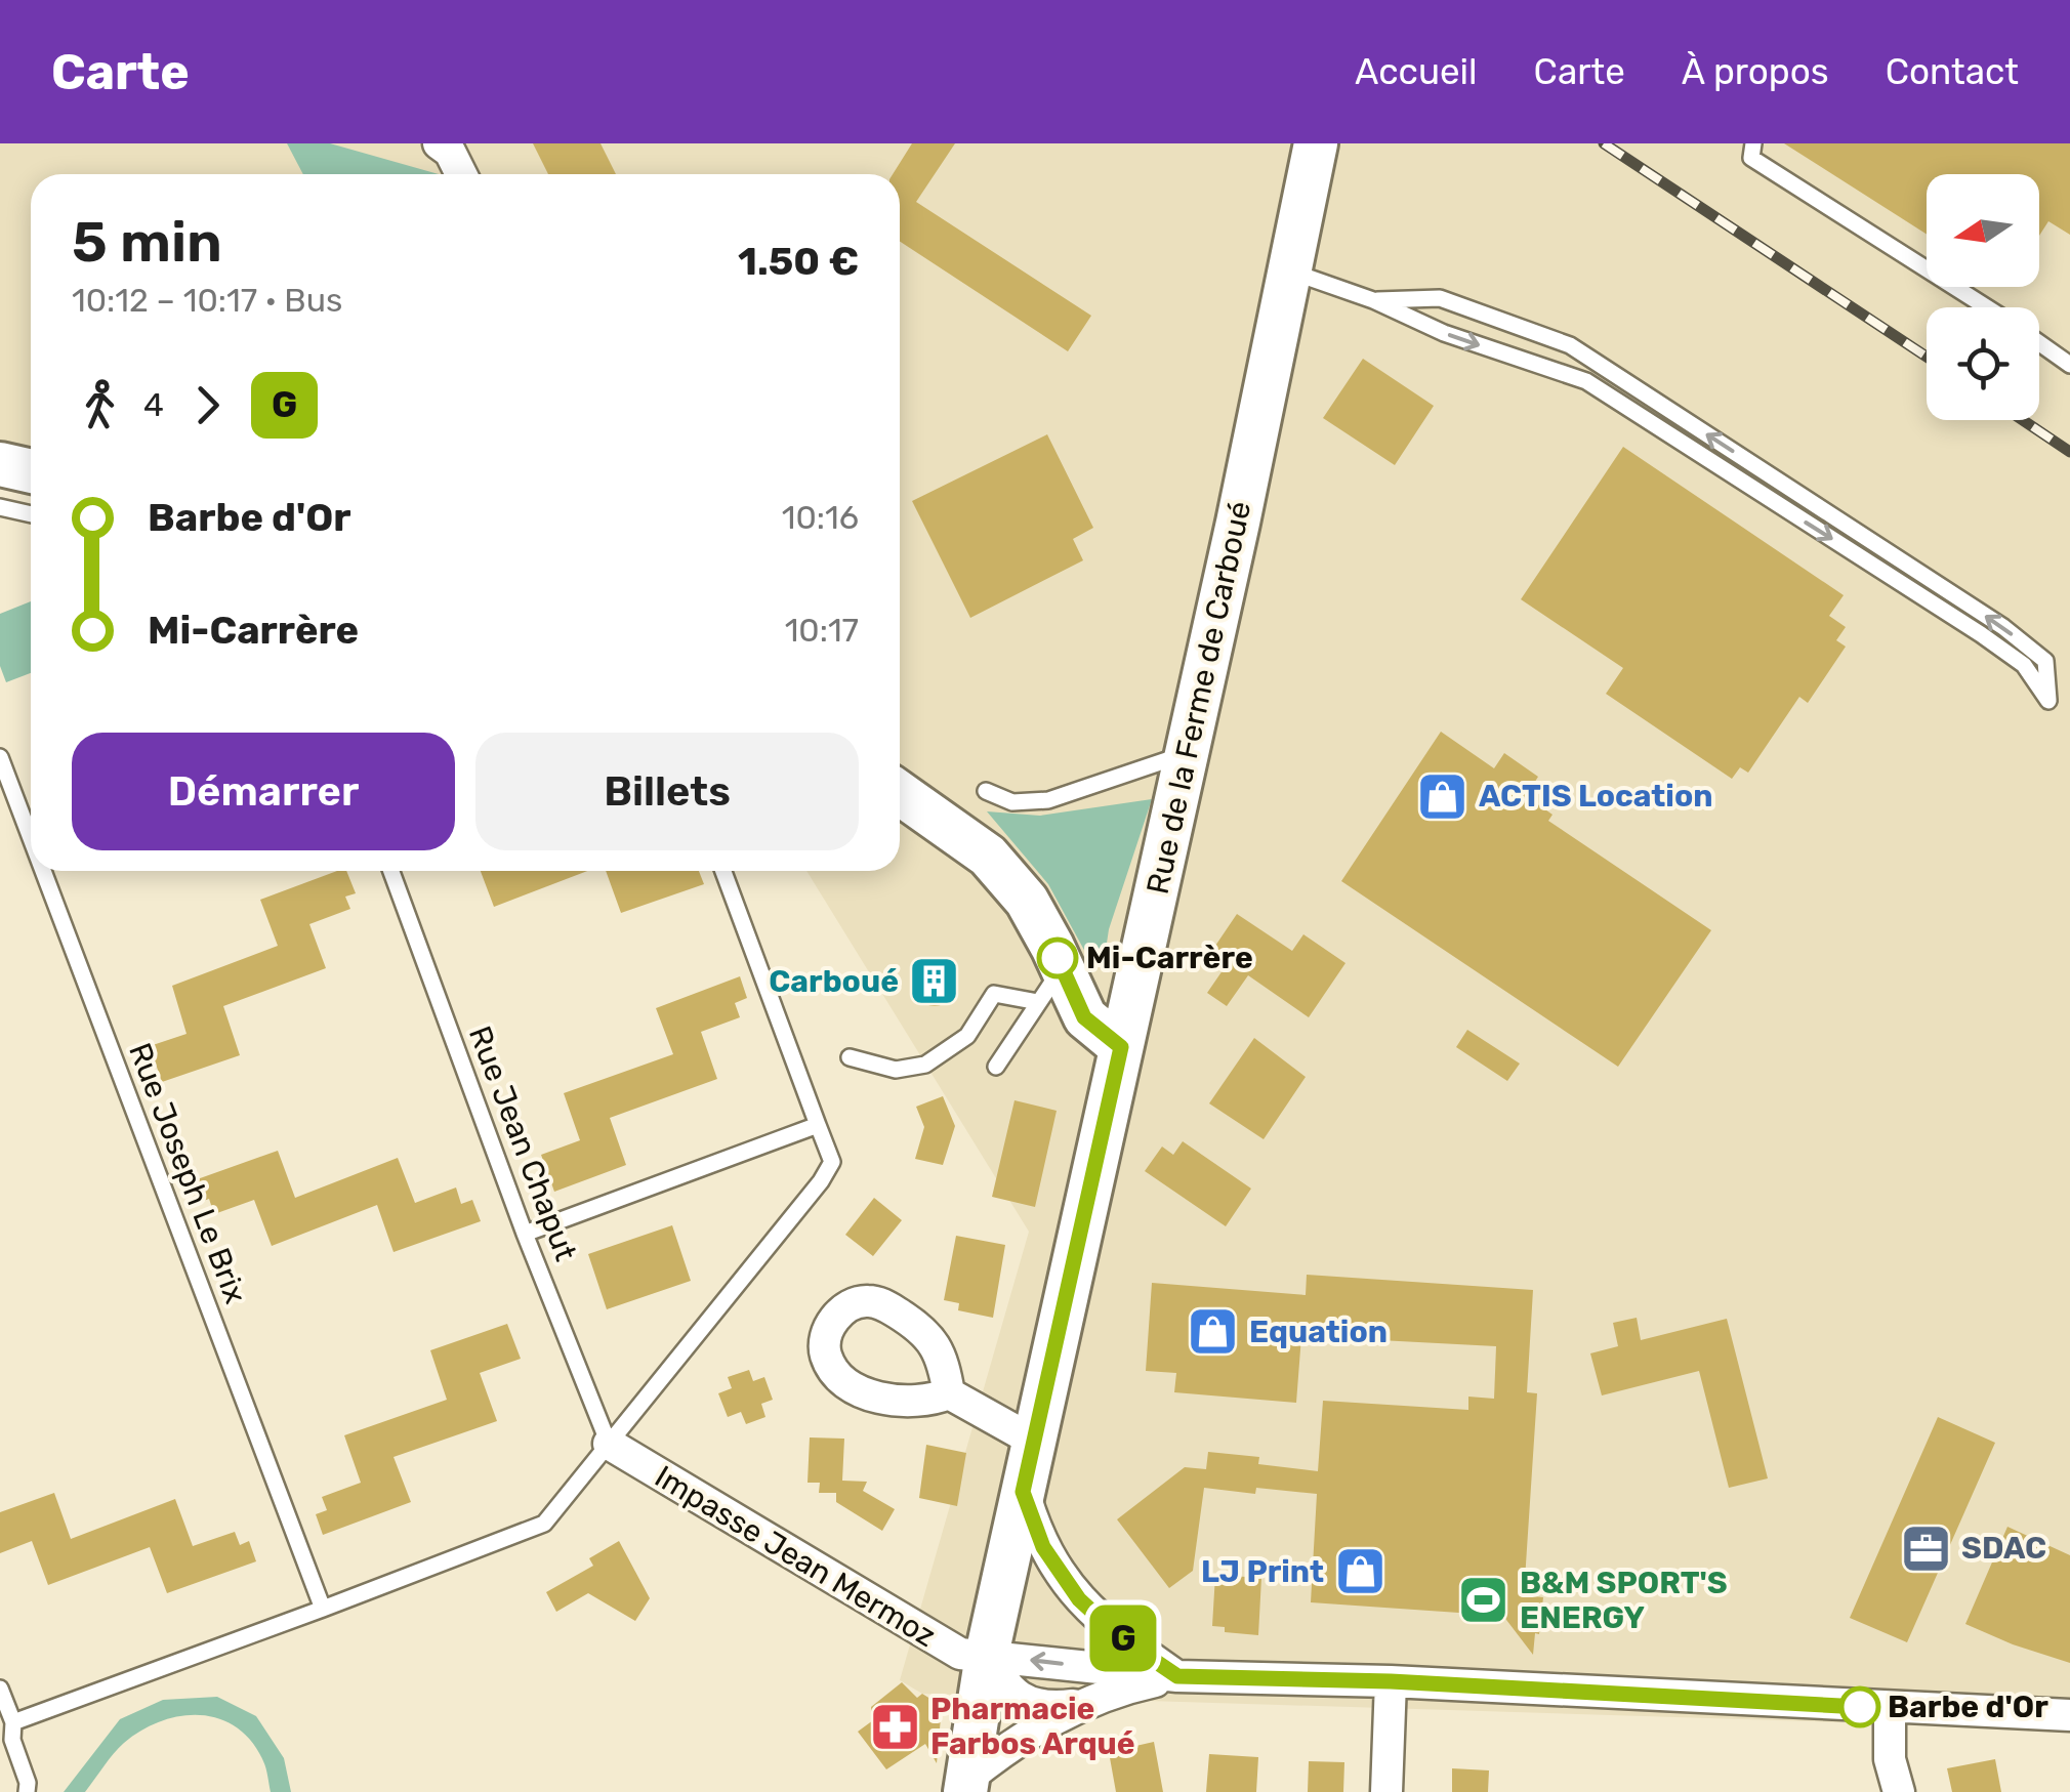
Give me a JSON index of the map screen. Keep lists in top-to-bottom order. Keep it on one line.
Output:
{"streets":{"street":["Rue de la Ferme de Carboué","Impasse Jean Mermoz"],"lane":["Rue Jean Chaput","Rue Joseph Le Brix"]},"crossings":[["Rue de la Ferme de Carboué","Impasse Jean Mermoz"],["Rue Jean Chaput","Impasse Jean Mermoz"]],"places":{"shop":["ACTIS Location","Equation","LJ Print"],"other":["Mi-Carrère","Barbe d'Or"],"building":["Carboué"],"office":["SDAC"],"sports":["B&M SPORT'S ENERGY"],"pharmacy":["Pharmacie Farbos Arqué"]},"lines":["bus line G"],"north":"left","page":{"header":"Carte","nav":["Accueil","Carte","À propos","Contact"],"on_map":"G","heading":["5 min","10:12 – 10:17 · Bus","1.50 €"],"legs":["4","G"],"list":[{"name":"Barbe d'Or","value":"10:16"},{"name":"Mi-Carrère","value":"10:17"}],"buttons":["Démarrer","Billets"]}}
